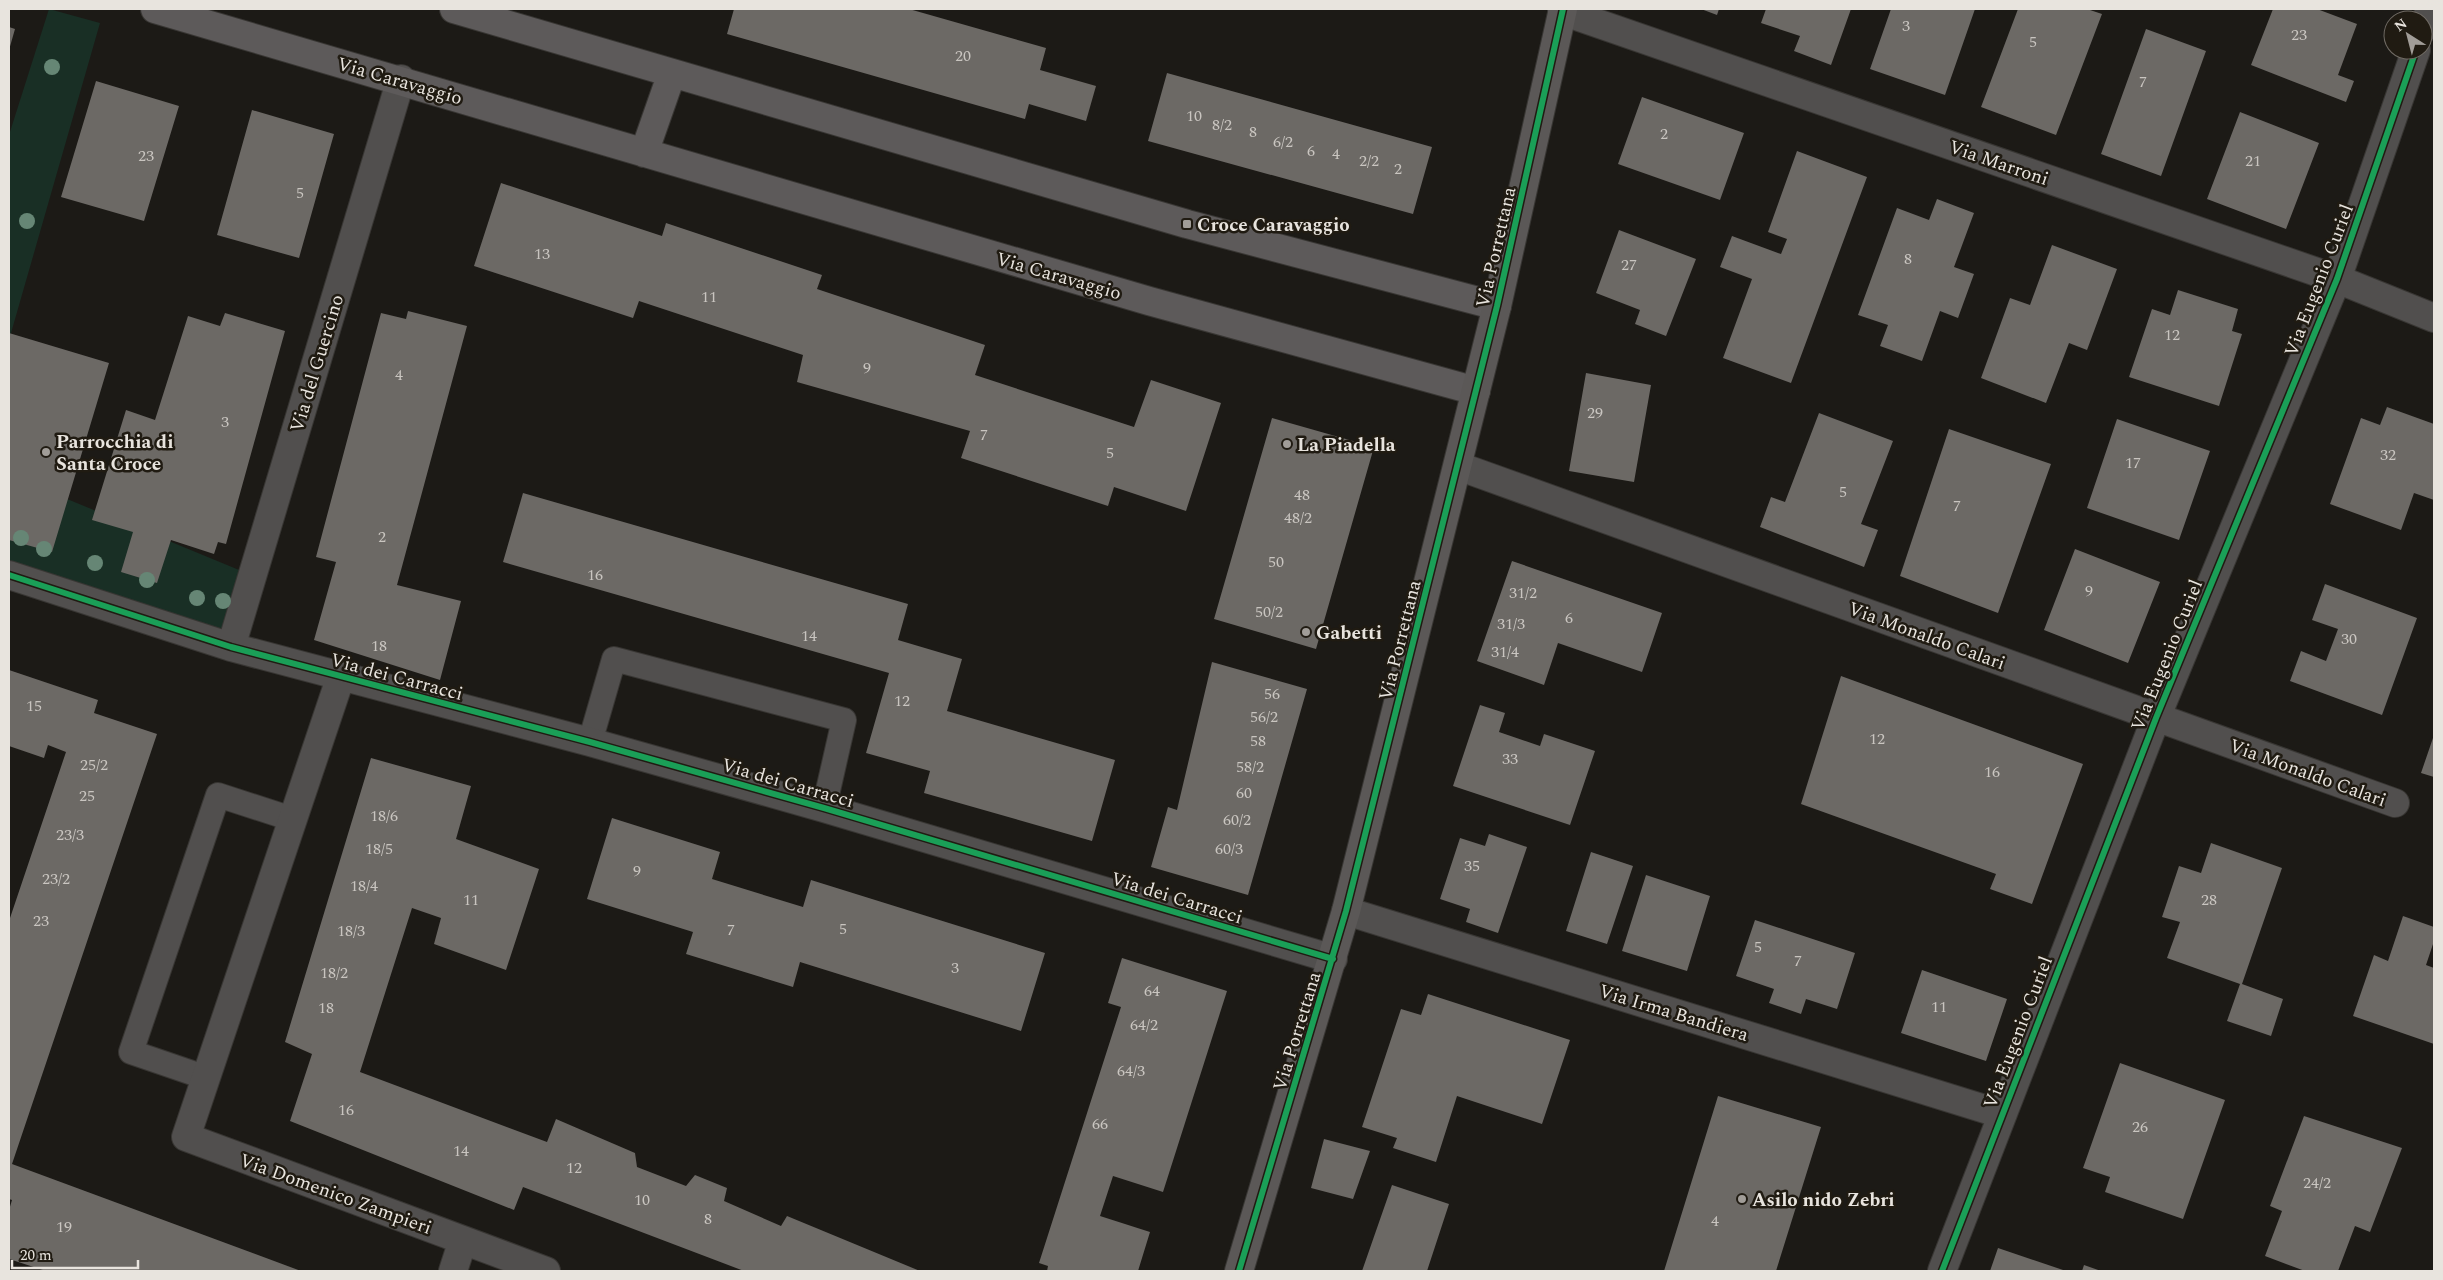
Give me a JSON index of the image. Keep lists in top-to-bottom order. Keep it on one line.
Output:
{"streets":{"main road":["Via Caravaggio","Via Porrettana"],"street":["Via Marroni","Via Eugenio Curiel","Via del Guercino","Via Monaldo Calari","Via dei Carracci","Via Irma Bandiera","Via Domenico Zampieri"]},"crossings":[["Via Caravaggio","Via Porrettana"],["Via Caravaggio","Via del Guercino"],["Via Marroni","Via Porrettana"],["Via Marroni","Via Eugenio Curiel"],["Via Porrettana","Via Monaldo Calari"],["Via Porrettana","Via dei Carracci"],["Via Porrettana","Via Irma Bandiera"],["Via Eugenio Curiel","Via Monaldo Calari"],["Via Eugenio Curiel","Via Irma Bandiera"],["Via del Guercino","Via dei Carracci"],["Via dei Carracci","Via Domenico Zampieri"]],"places":{"transit":["Croce Caravaggio"],"other":["La Piadella","Parrocchia di Santa Croce","Gabetti","Asilo nido Zebri"]},"house_numbers":["3","23","5","20","7","10","8/2","8","2","6/2","6","4","23","2/2","21","2","5","13","8","27","11","12","9","4","29","3","7","5","32","17","5","48","7","48/2","2","50","16","9","31/2","50/2","6","31/3","14","30","18","31/4","56","12","15","56/2","12","58","33","25/2","58/2","16","60","25","18/6","60/2","23/3","18/5","60/3","35","9","23/2","18/4","11","28","23","5","7","18/3","5","7","3","18/2","64","11","18","64/2","64/3","16","66","26","14","12","24/2","10","8","4","19"],"scale_bar":"20 m","north":"top left"}
